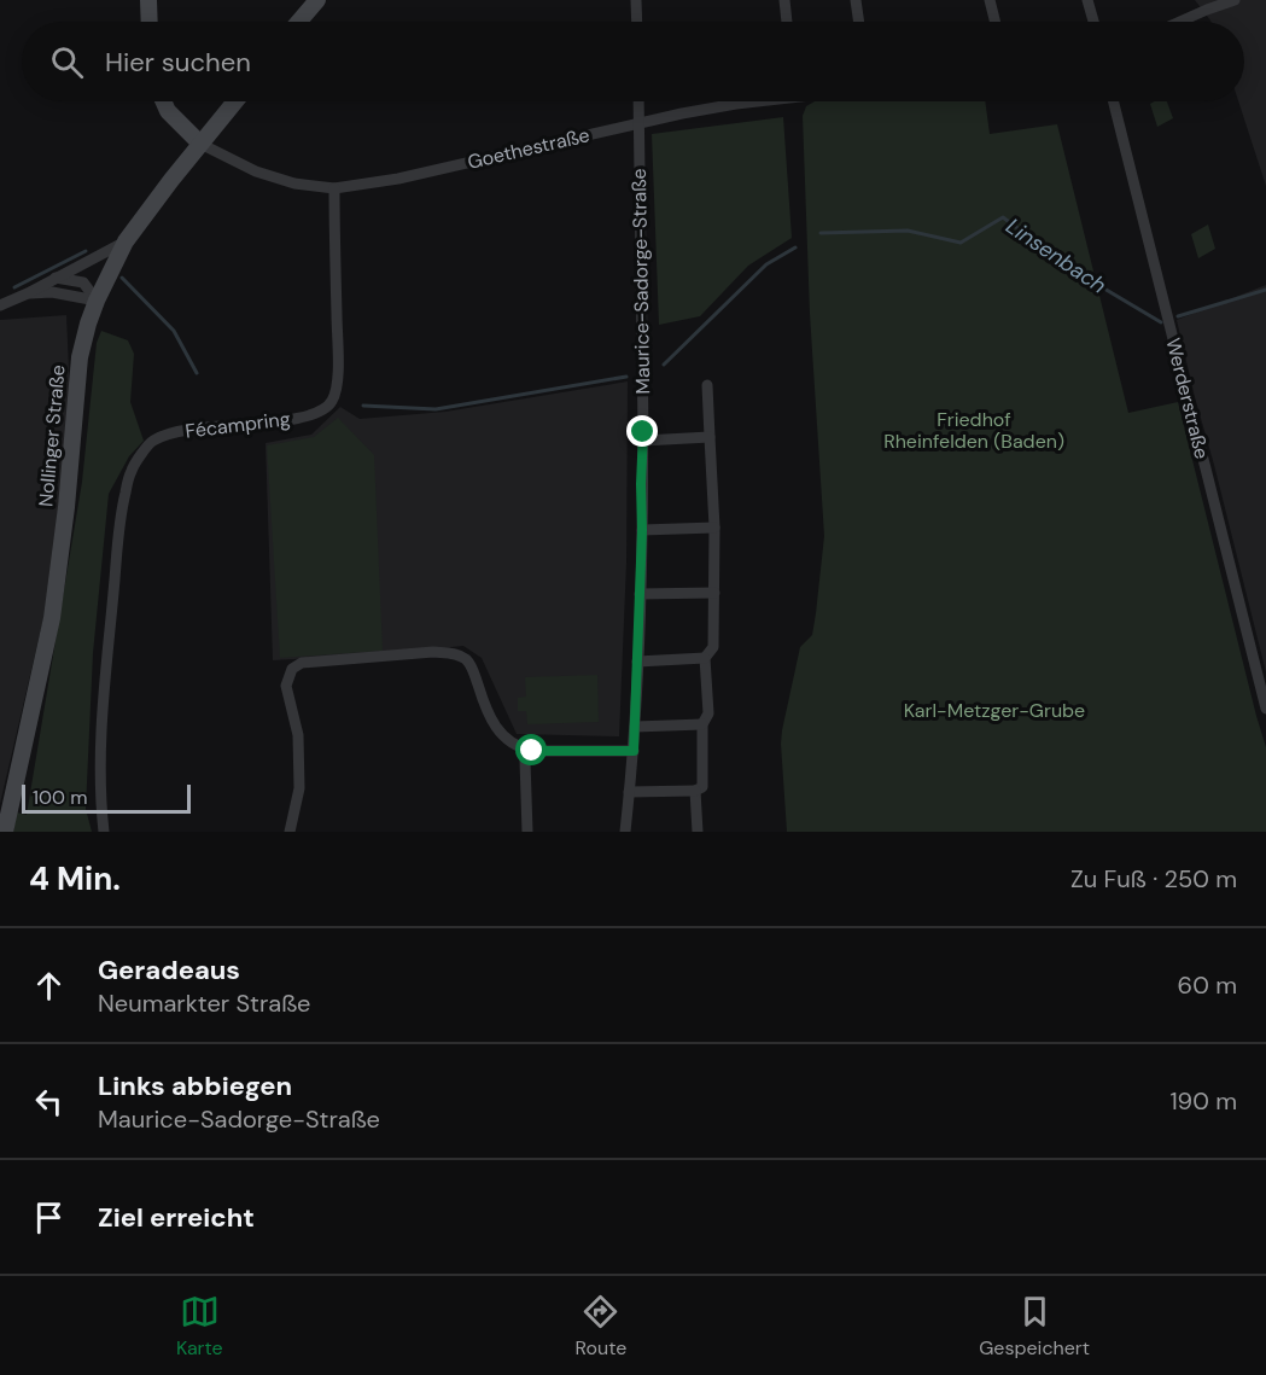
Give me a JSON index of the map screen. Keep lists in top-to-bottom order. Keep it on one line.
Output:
{"streets":{"main road":["Nollinger Straße"],"street":["Goethestraße","Maurice-Sadorge-Straße","Werderstraße","Fécampring"]},"crossings":[["Goethestraße","Maurice-Sadorge-Straße"],["Goethestraße","Fécampring"],["Goethestraße","Nollinger Straße"]],"water":["Linsenbach"],"parks":["Friedhof Rheinfelden (Baden)","Karl-Metzger-Grube"],"scale_bar":"100 m","page":{"search":"Hier suchen","scale":"100 m","heading":["4 Min.","Zu Fuß · 250 m"],"list":[["Geradeaus","Neumarkter Straße","60 m"],["Links abbiegen","Maurice-Sadorge-Straße","190 m"],"Ziel erreicht"],"nav":["Karte","Route","Gespeichert"]}}
